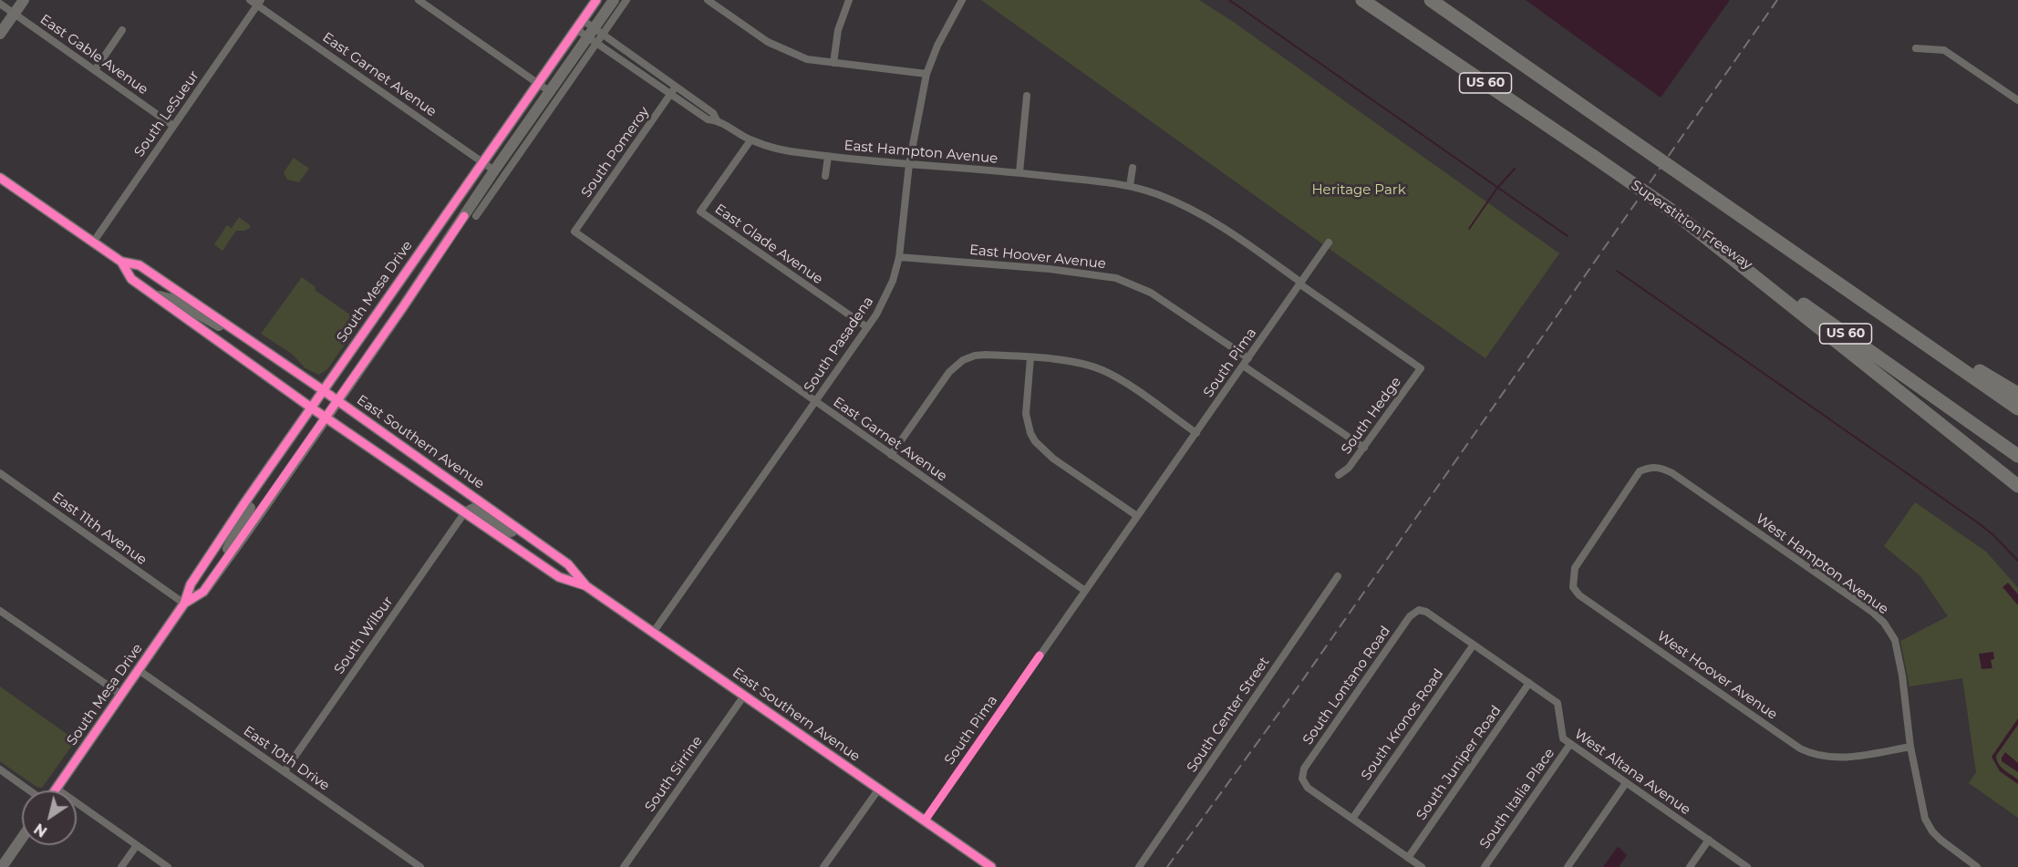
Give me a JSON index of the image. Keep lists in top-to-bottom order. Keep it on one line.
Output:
{"streets":{"highway":["US 60","Superstition Freeway"],"main road":["South Mesa Drive","East Southern Avenue"],"street":["East Gable Avenue","East Garnet Avenue","South LeSueur","South Pomeroy","East Hampton Avenue","East Glade Avenue","East Hoover Avenue","South Pasadena","South Pima","South Hedge","East 11th Avenue","West Hampton Avenue","South Wilbur","West Hoover Avenue","South Lontano Road","South Center Street","South Kronos Road","East 10th Drive","South Juniper Road","West Altana Avenue","South Sirrine","South Italia Place"]},"crossings":[["East Gable Avenue","South LeSueur"],["East Garnet Avenue","South LeSueur"],["East Garnet Avenue","South Pomeroy"],["East Garnet Avenue","South Mesa Drive"],["East Garnet Avenue","South Pasadena"],["East Garnet Avenue","South Pima"],["South LeSueur","East Southern Avenue"],["South Pomeroy","East Hampton Avenue"],["East Hampton Avenue","East Glade Avenue"],["East Hampton Avenue","South Mesa Drive"],["East Hampton Avenue","South Pasadena"],["East Hampton Avenue","South Pima"],["East Hampton Avenue","South Hedge"],["East Glade Avenue","South Pasadena"],["East Hoover Avenue","South Pasadena"],["East Hoover Avenue","South Pima"],["East Hoover Avenue","South Hedge"],["South Mesa Drive","East Southern Avenue"],["South Mesa Drive","East 11th Avenue"],["South Mesa Drive","East 10th Drive"],["South Pasadena","East Southern Avenue"],["South Pima","East Southern Avenue"],["East Southern Avenue","South Wilbur"],["East Southern Avenue","South Sirrine"],["West Hampton Avenue","West Hoover Avenue"],["South Wilbur","East 10th Drive"],["South Lontano Road","South Kronos Road"],["South Lontano Road","West Altana Avenue"],["South Kronos Road","West Altana Avenue"],["South Juniper Road","West Altana Avenue"],["West Altana Avenue","South Italia Place"]],"parks":["Heritage Park"],"north":"bottom left"}
